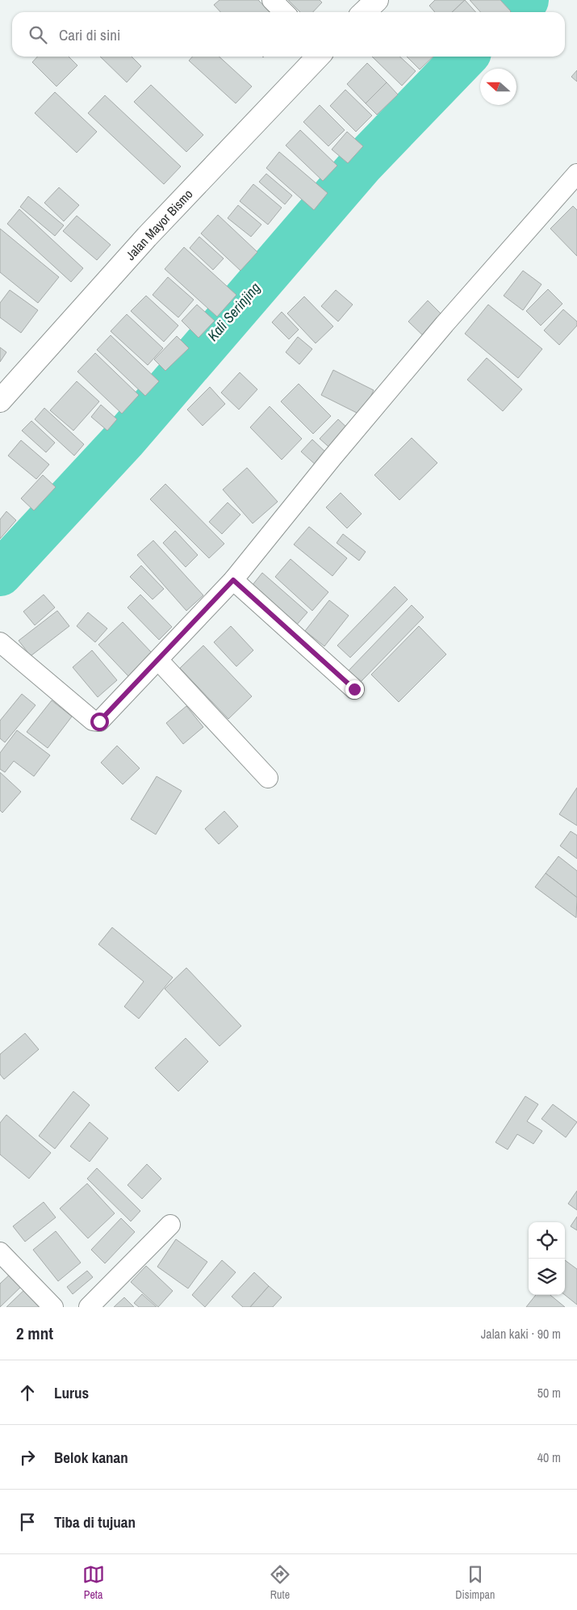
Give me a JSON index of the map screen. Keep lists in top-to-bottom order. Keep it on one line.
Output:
{"streets":{"main road":["Jalan Mayor Bismo"]},"water":["Kali Serinjing"],"north":"left","page":{"search":"Cari di sini","heading":["2 mnt","Jalan kaki · 90 m"],"list":[["Lurus","50 m"],["Belok kanan","40 m"],"Tiba di tujuan"],"nav":["Peta","Rute","Disimpan"]}}
